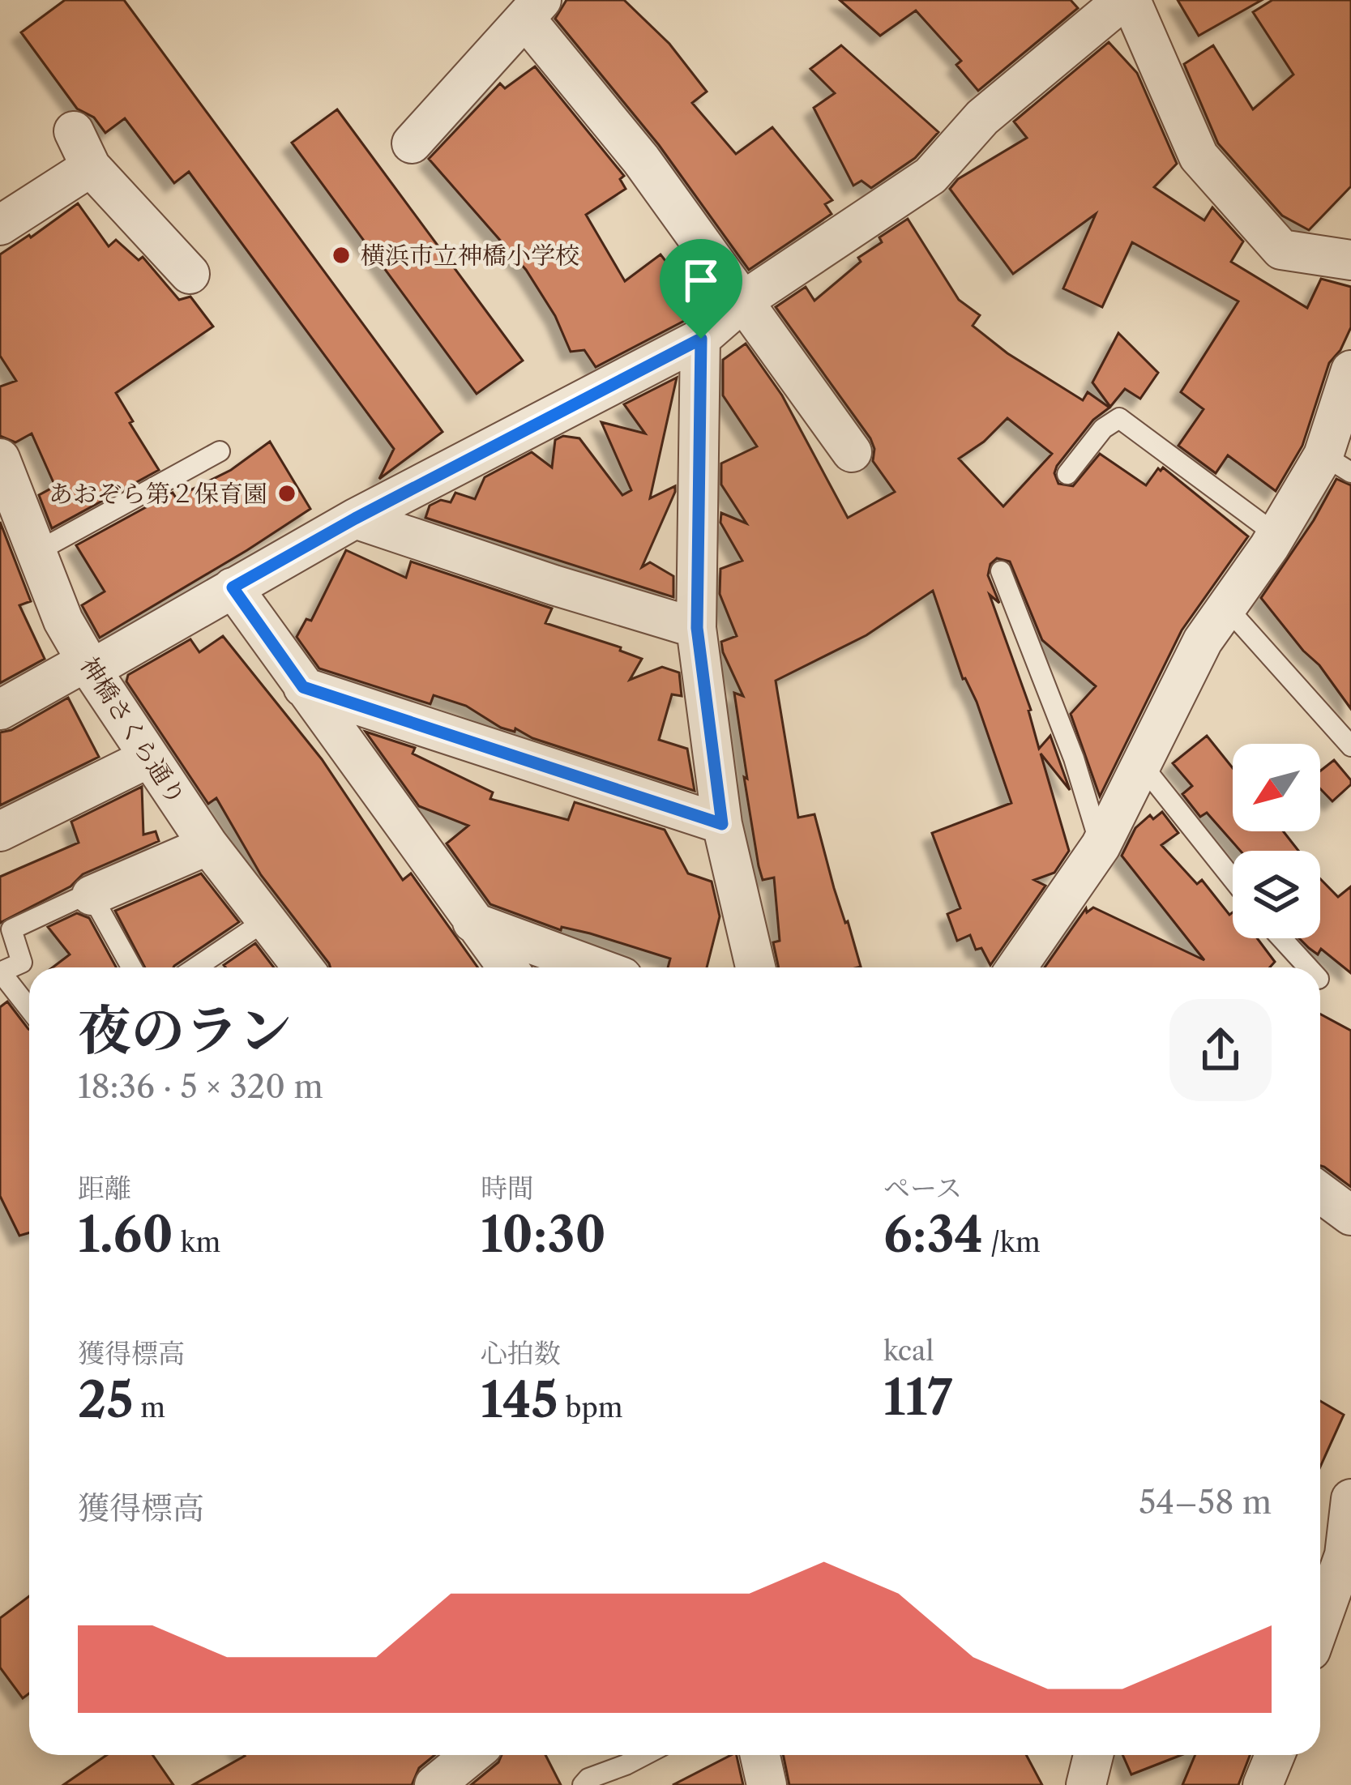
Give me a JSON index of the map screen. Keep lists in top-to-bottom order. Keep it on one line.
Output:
{"streets":{"street":["神橋さくら通り"]},"places":["横浜市立神橋小学校","あおぞら第２保育園"],"north":"bottom left","page":{"heading":["夜のラン","18:36 · 5 × 320 m"],"stats":[["距離","1.60 km"],["時間","10:30"],["ペース","6:34 /km"],["獲得標高","25 m"],["心拍数","145 bpm"],["kcal","117"]],"chart":["獲得標高","54–58 m"]}}
